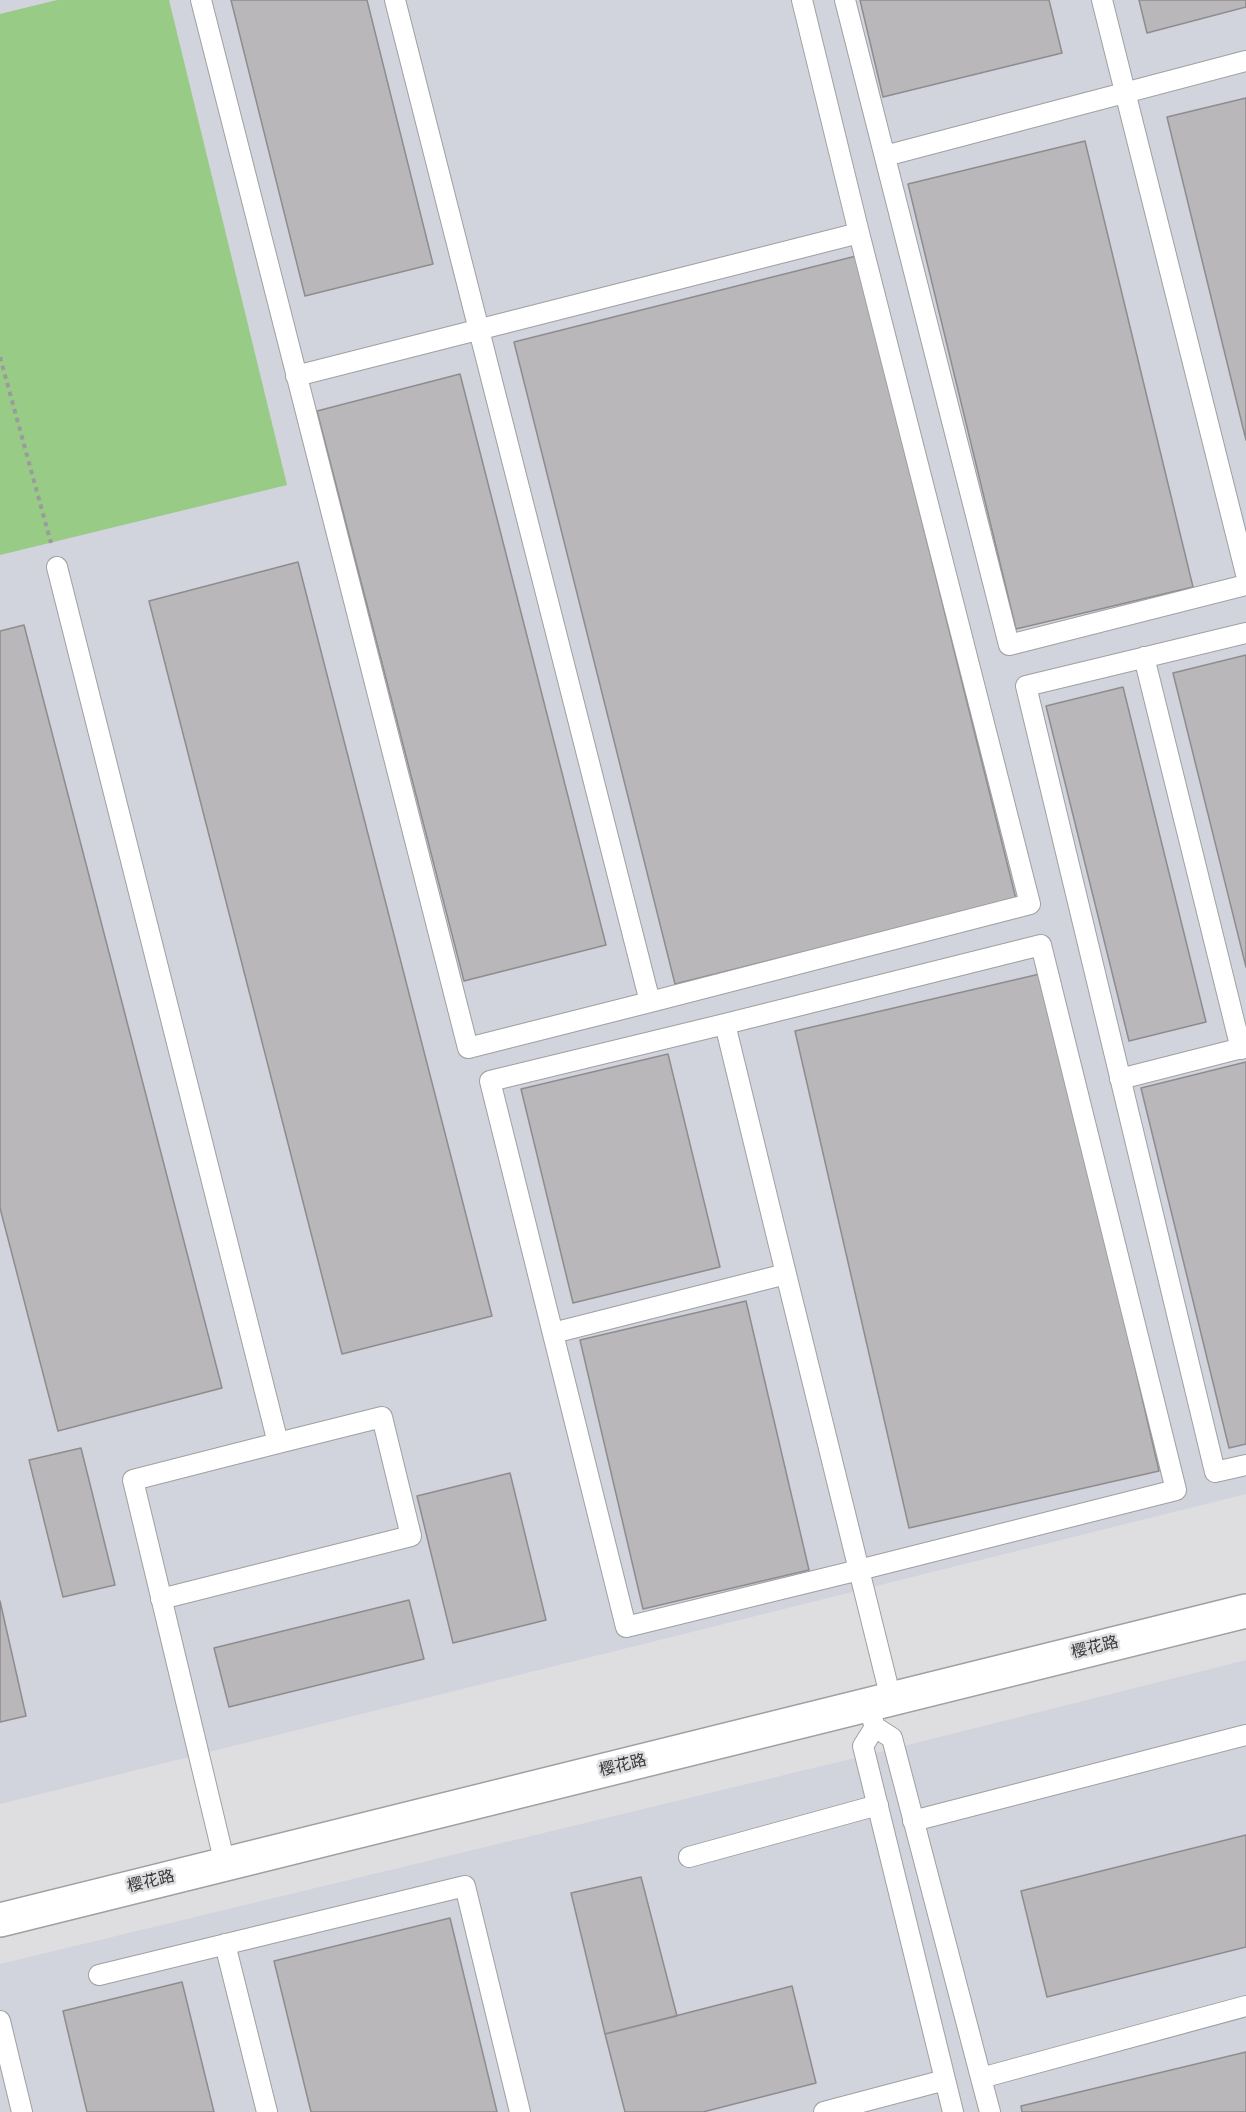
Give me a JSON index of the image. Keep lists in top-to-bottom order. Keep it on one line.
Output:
{"streets":{"street":["樱花路"]}}
